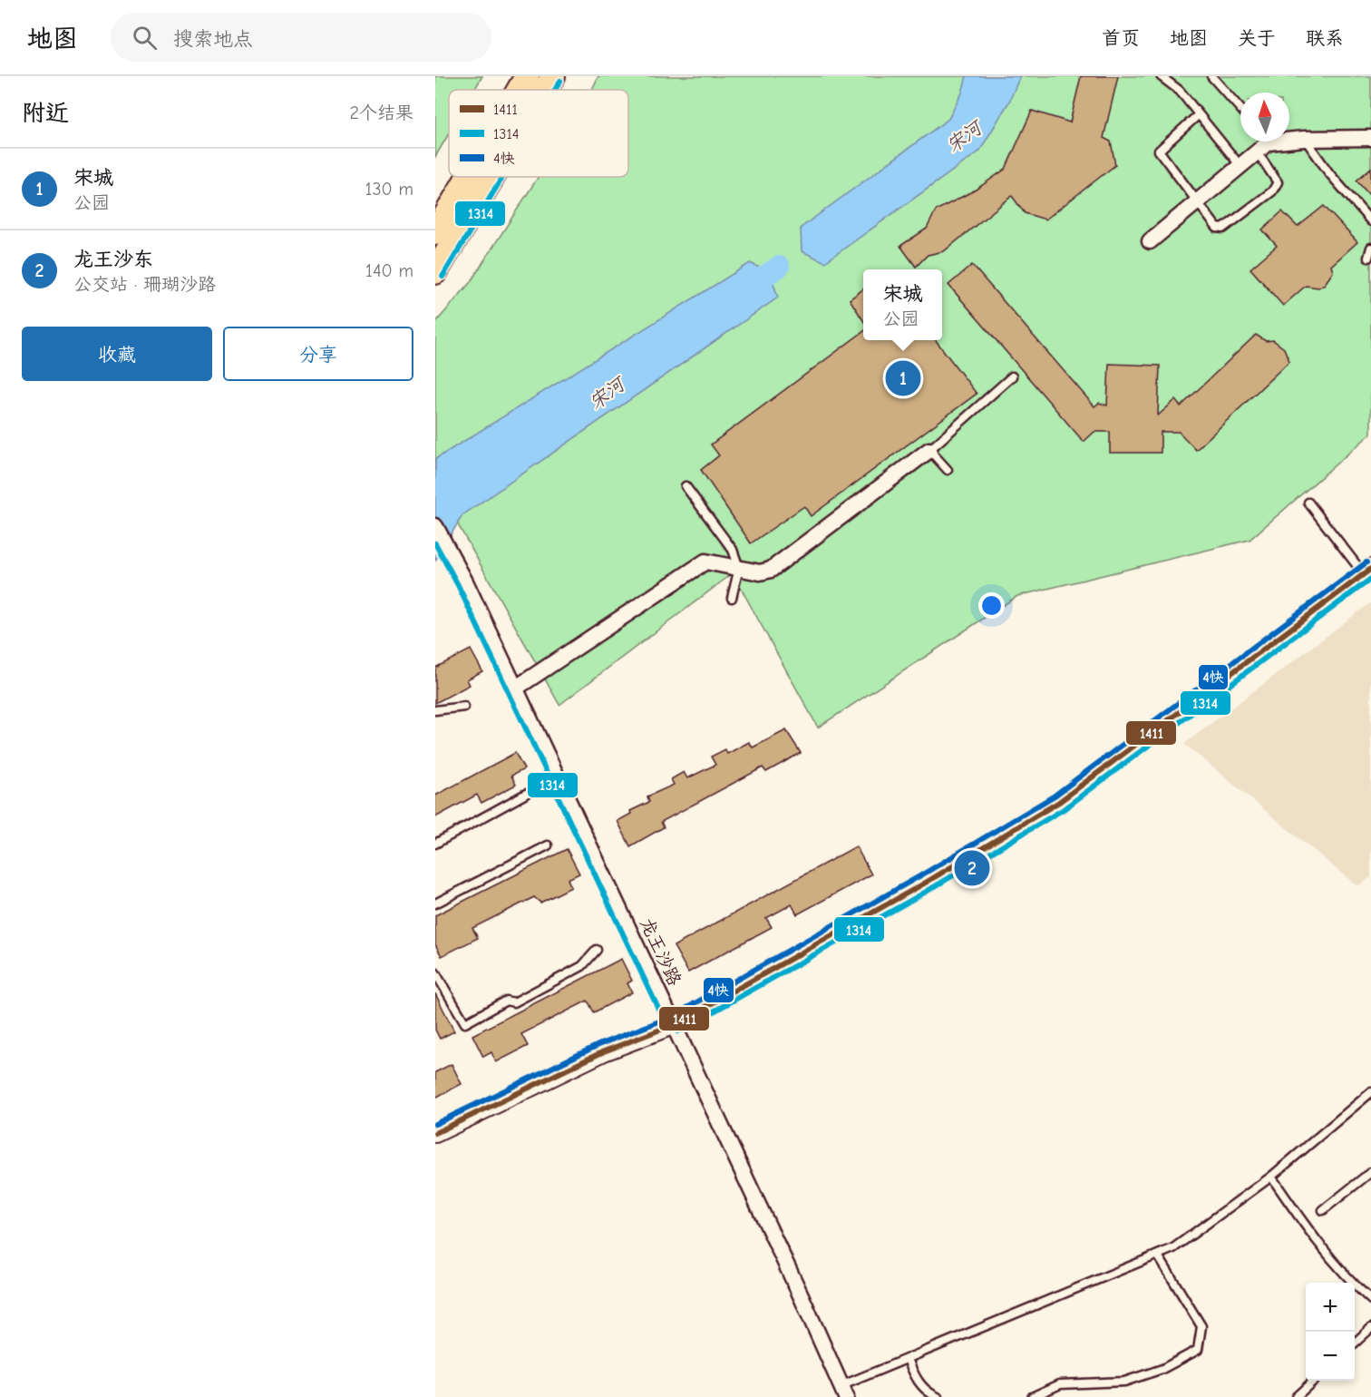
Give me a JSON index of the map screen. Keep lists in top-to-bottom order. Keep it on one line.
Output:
{"streets":{"street":["龙王沙路"]},"water":["宋河"],"lines":["transit line 1314","transit line 4快","transit line 1411"],"legend":["1411","1314","4快"],"north":"top","page":{"header":"地图","search":"搜索地点","nav":["首页","地图","关于","联系"],"heading":["附近","2个结果"],"list":[{"mark":"1","name":"宋城","note":"公园","value":"130 m"},{"mark":"2","name":"龙王沙东","note":"公交站 · 珊瑚沙路","value":"140 m"}],"popup":["宋城","公园"],"buttons":["收藏","分享"],"pins":["1","2"],"map_buttons":["+","−"]}}
